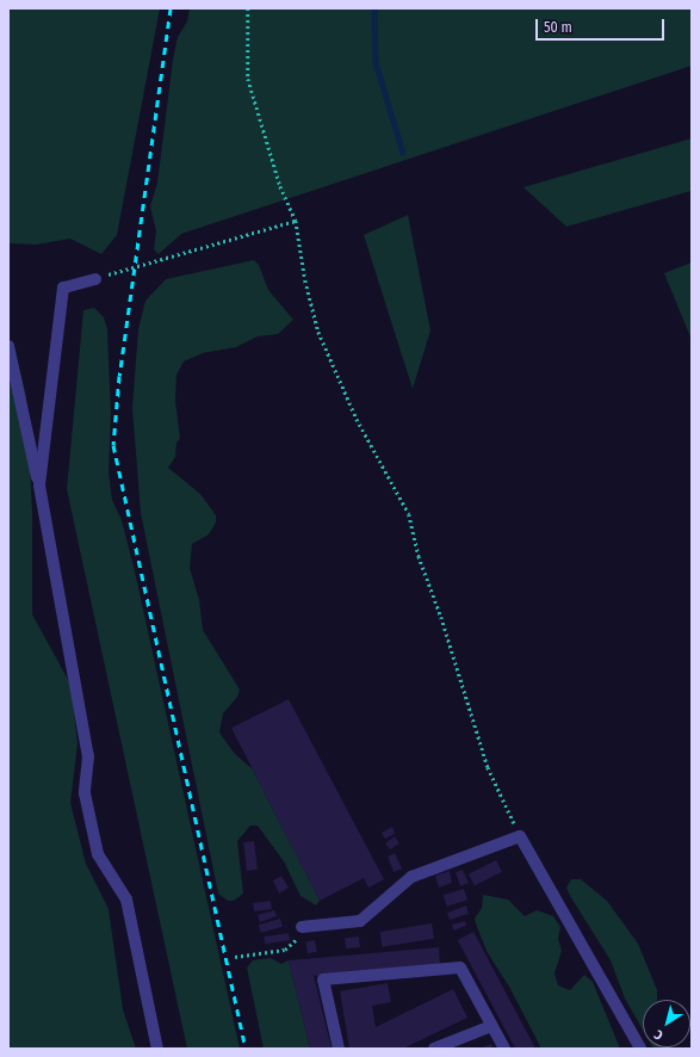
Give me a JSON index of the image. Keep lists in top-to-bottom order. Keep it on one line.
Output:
{"scale_bar":"50 m","north":"bottom left"}
